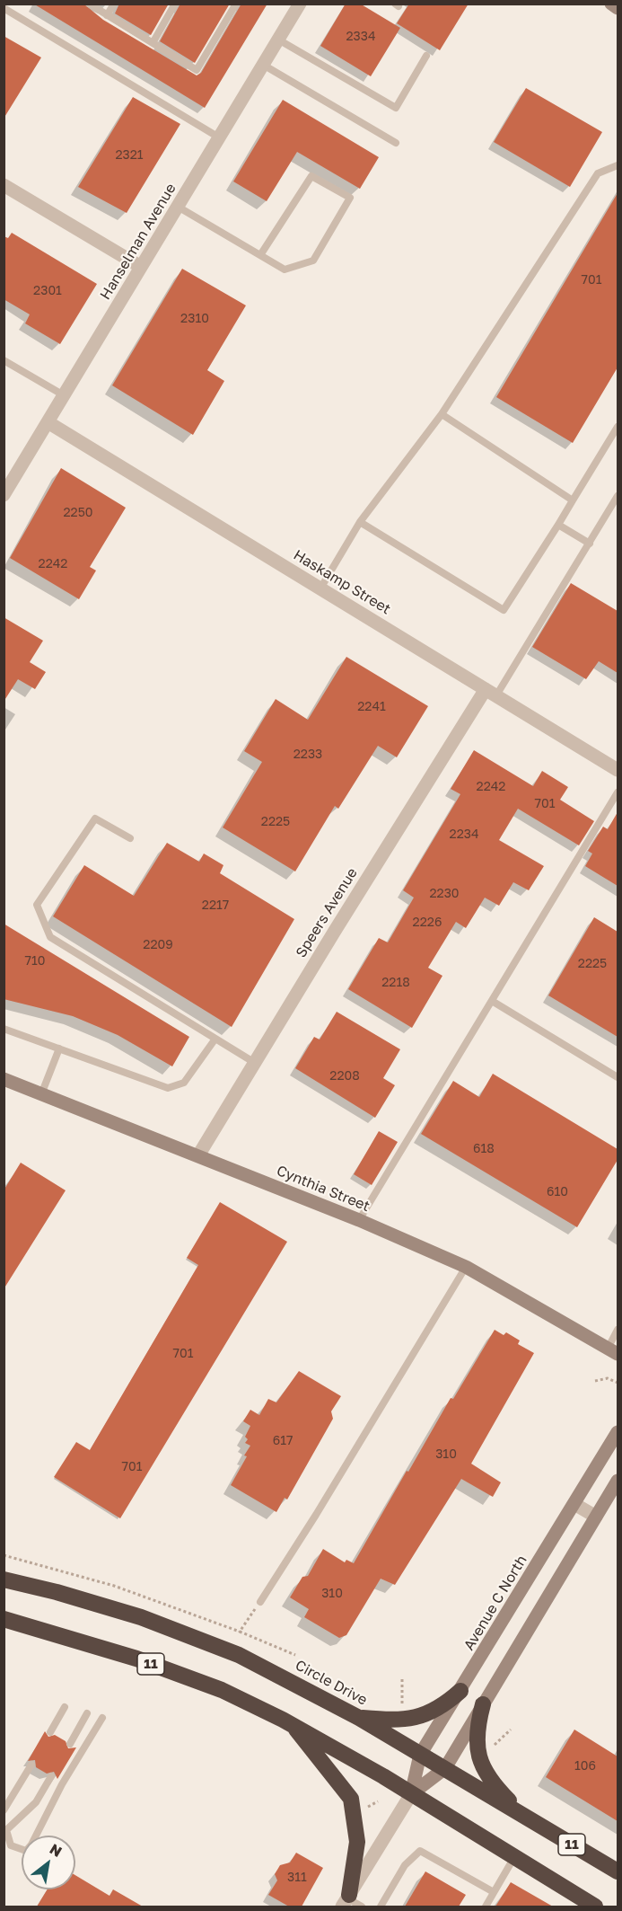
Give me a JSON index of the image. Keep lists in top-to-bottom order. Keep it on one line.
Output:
{"streets":{"highway":["11","Circle Drive"],"main road":["Cynthia Street","Avenue C North"],"street":["Hanselman Avenue","Haskamp Street","Speers Avenue"]},"crossings":[["Hanselman Avenue","Haskamp Street"],["Haskamp Street","Speers Avenue"],["Speers Avenue","Cynthia Street"],["Avenue C North","11"],["Avenue C North","Circle Drive"]],"house_numbers":["2334","2321","701","2301","2310","2250","2242","2241","2233","2242","701","2225","2234","2230","2217","2226","2209","710","2225","2218","2208","618","610","701","617","310","701","310","106","311"],"north":"top right"}
